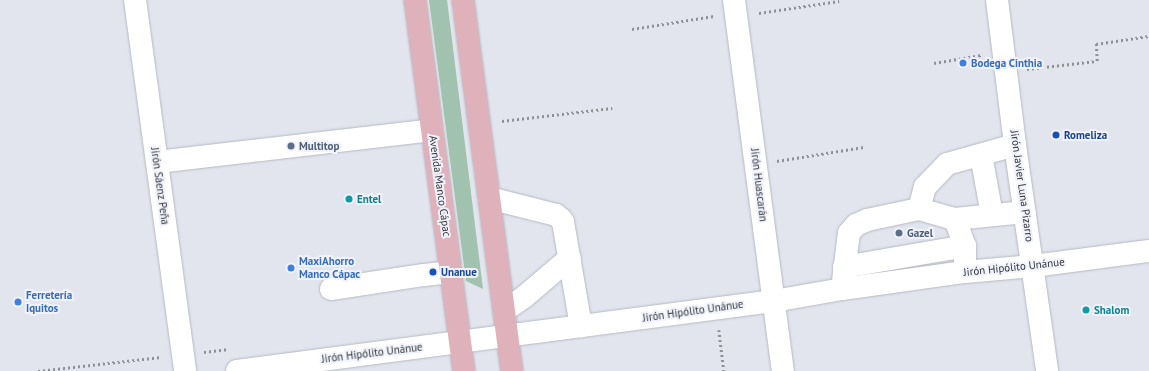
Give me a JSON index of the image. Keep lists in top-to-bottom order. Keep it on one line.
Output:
{"streets":{"main road":["Avenida Manco Cápac"],"street":["Jirón Huascarán","Jirón Sáenz Peña","Jirón Javier Luna Pizarro","Jirón Hipólito Unánue"]},"crossings":[["Jirón Huascarán","Jirón Hipólito Unánue"],["Avenida Manco Cápac","Jirón Hipólito Unánue"],["Jirón Javier Luna Pizarro","Jirón Hipólito Unánue"]],"places":["Bodega Cinthia","Romeliza","Multitop","Entel","Gazel","MaxiAhorro Manco Cápac","Unanue","Ferretería Iquitos","Shalom"]}
